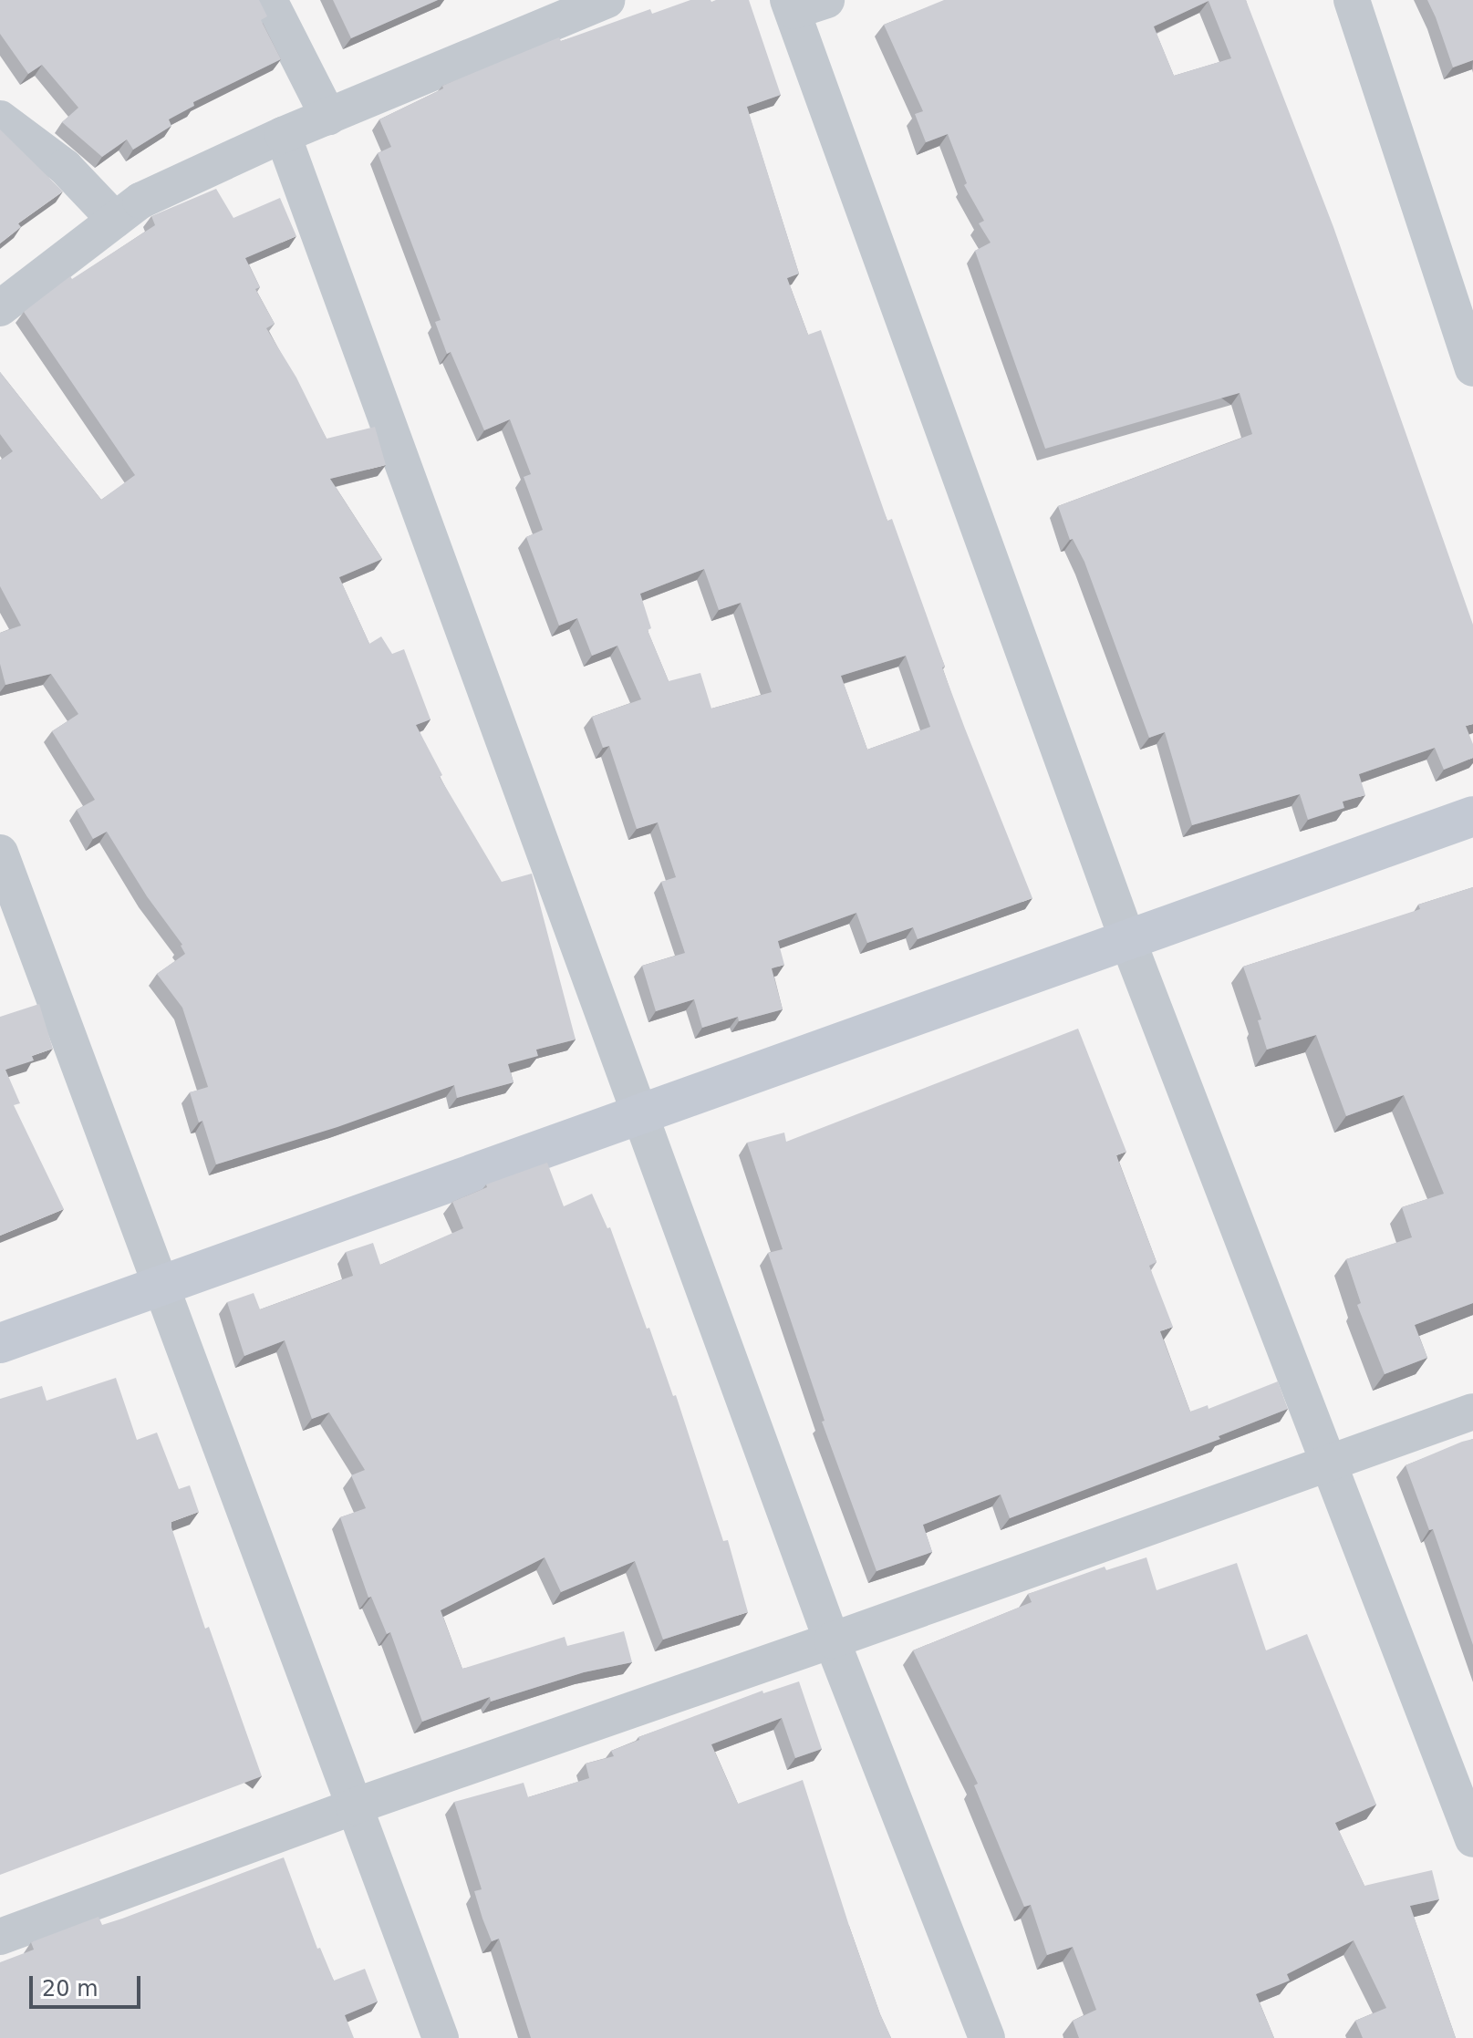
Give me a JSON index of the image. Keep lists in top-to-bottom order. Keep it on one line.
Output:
{"scale_bar":"20 m"}
